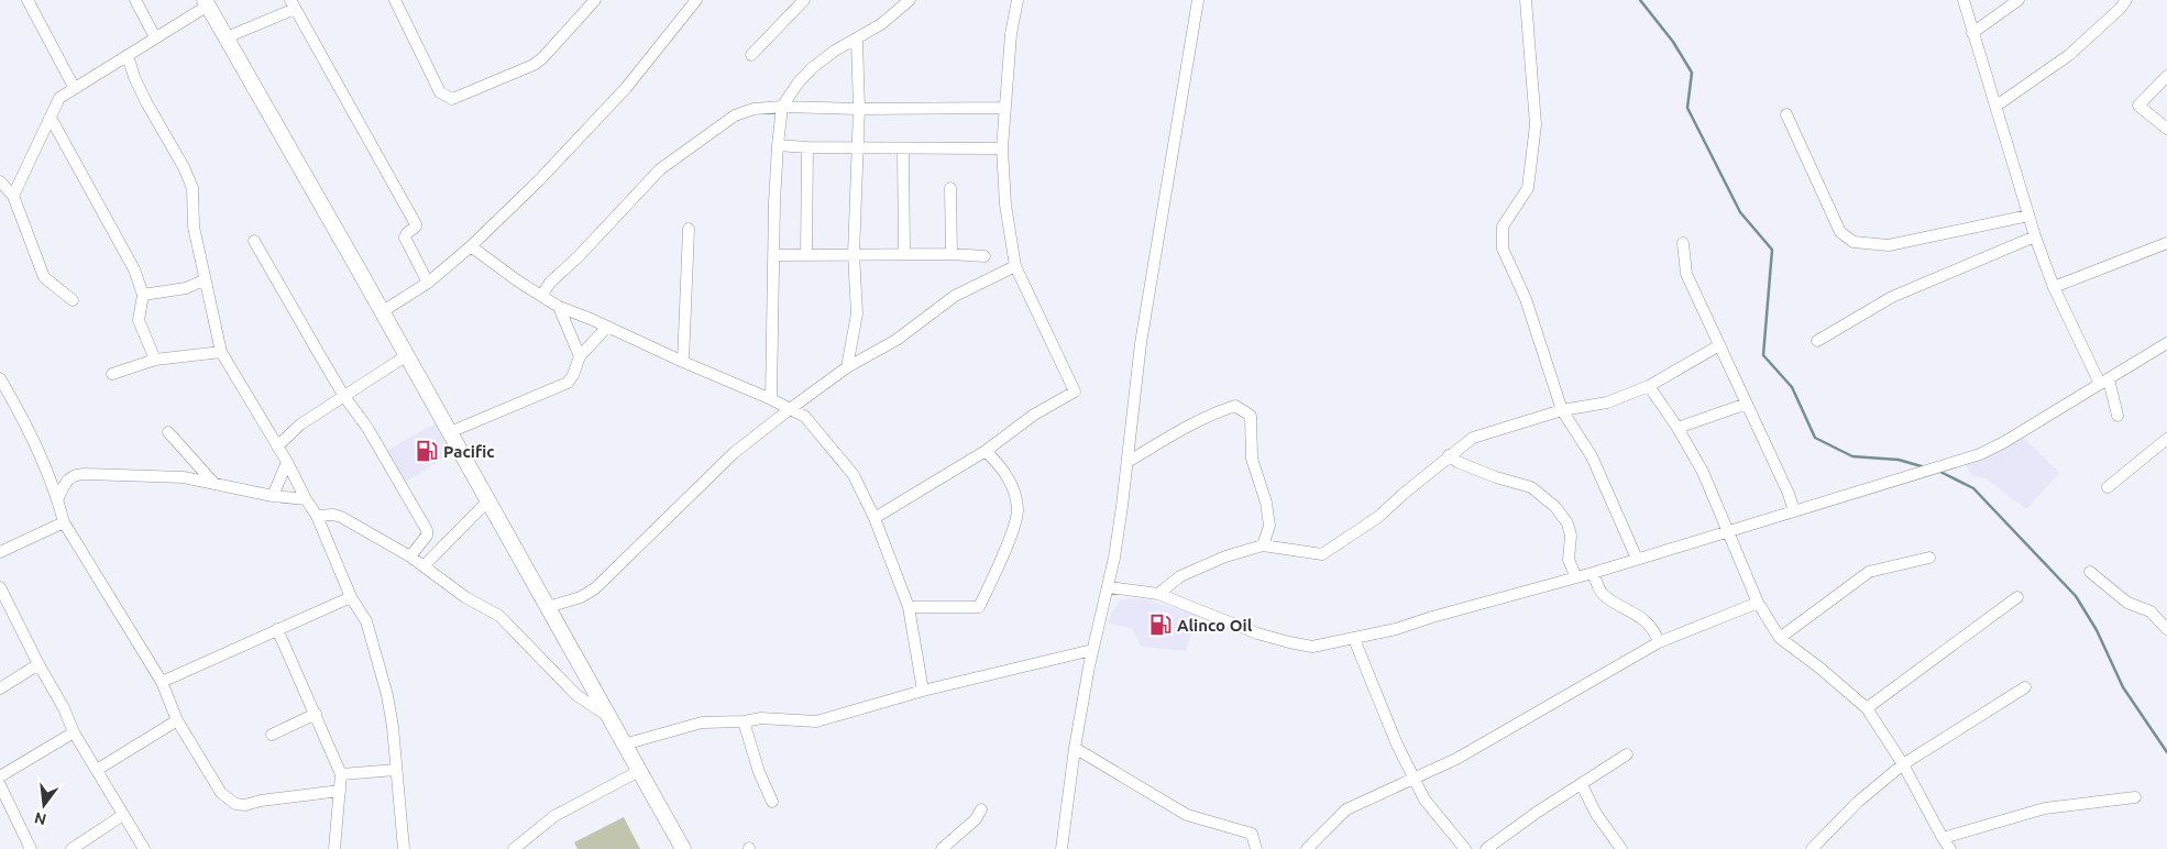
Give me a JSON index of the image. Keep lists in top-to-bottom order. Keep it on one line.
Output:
{"places":{"fuel station":["Pacific","Alinco Oil"]},"north":"bottom"}
